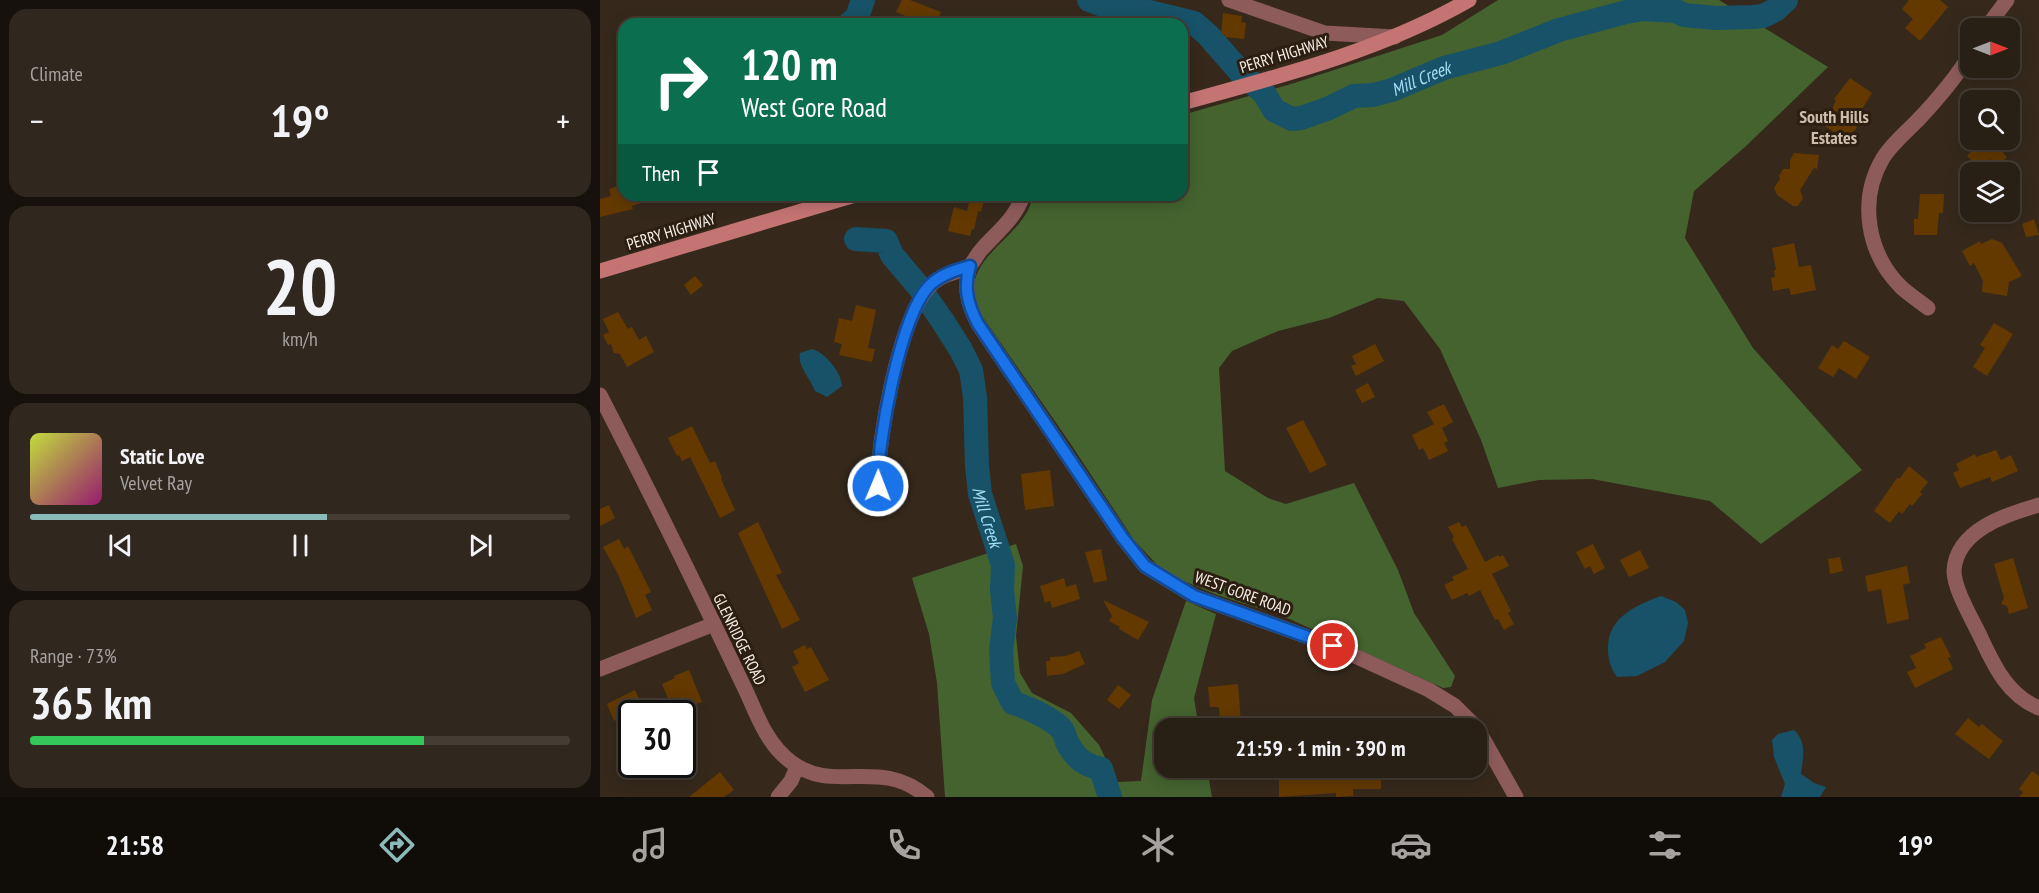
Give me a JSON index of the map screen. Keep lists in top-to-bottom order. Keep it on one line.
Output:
{"streets":{"main road":["PERRY HIGHWAY"],"street":["WEST GORE ROAD","GLENRIDGE ROAD"]},"districts":["South Hills Estates"],"water":["Mill Creek"],"north":"right","page":{"tile":["Climate",["20","km/h"],["Range · 73%","365 km"]],"turn":["120 m","West Gore Road"],"heat":["−","19°","+"],"then":"Then","song":["Static Love","Velvet Ray"],"limit":"30","trip":"21:59 · 1 min · 390 m","tabs":["21:58","19°"]}}
